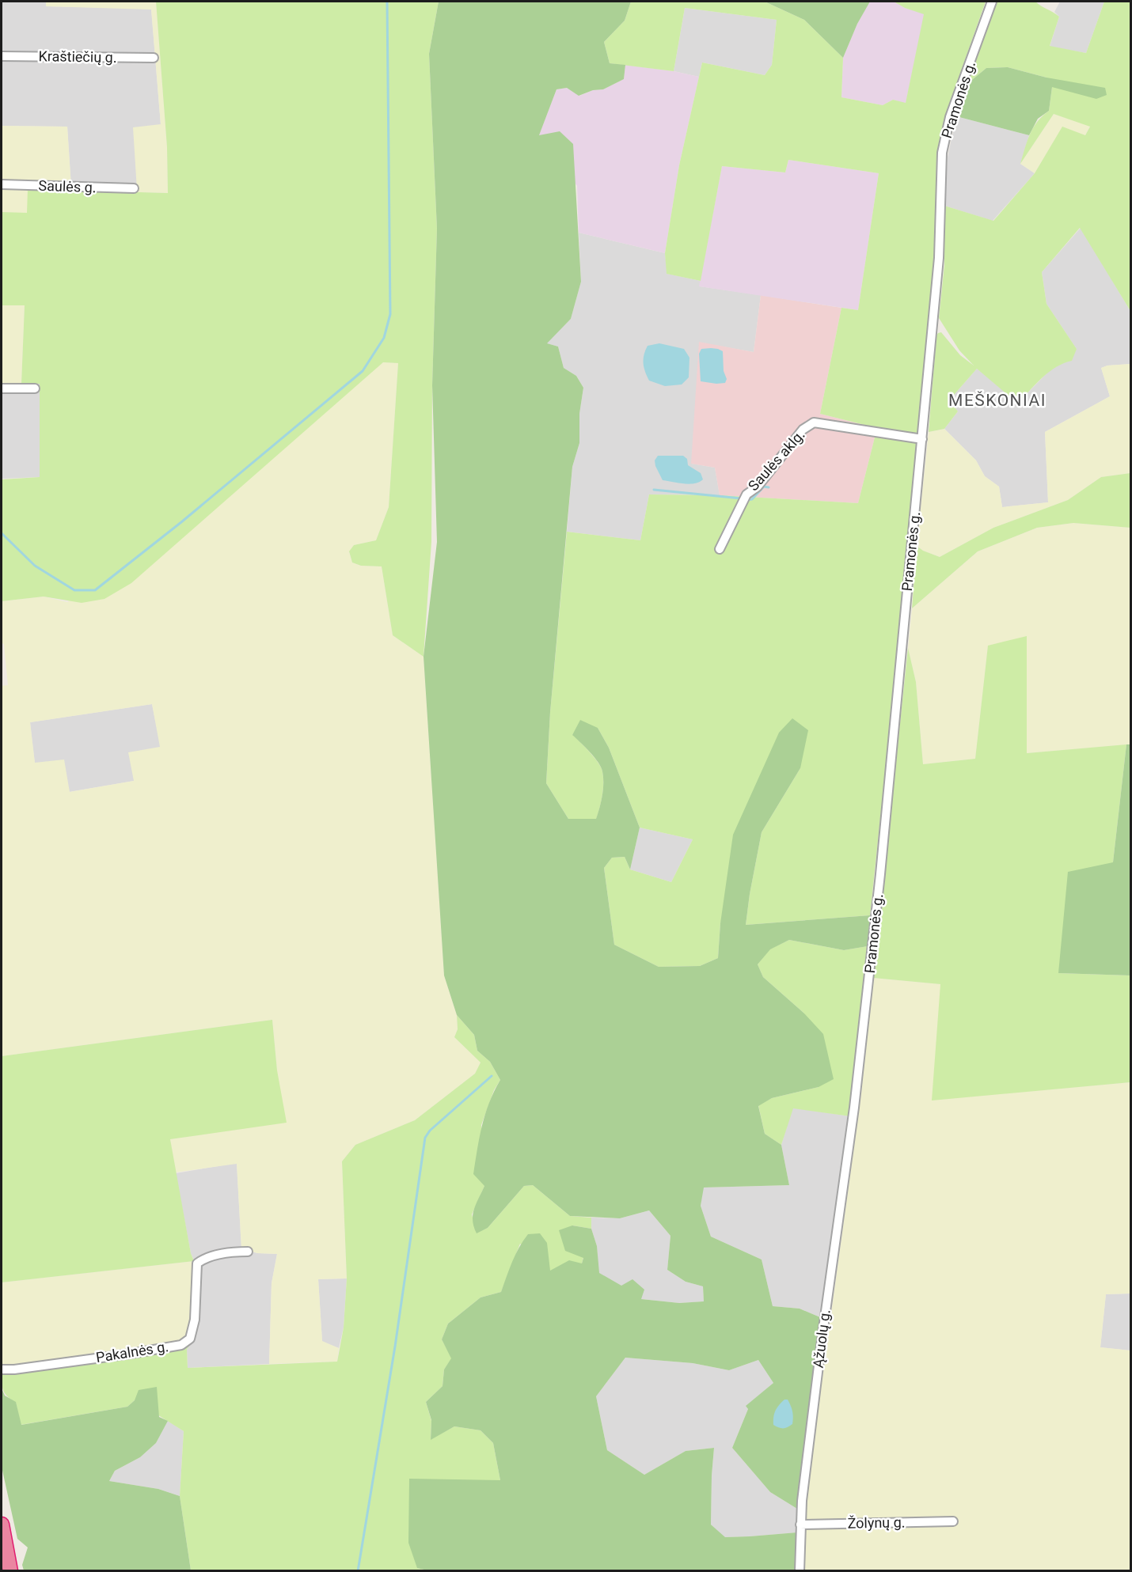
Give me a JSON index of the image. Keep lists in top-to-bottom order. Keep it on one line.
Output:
{"streets":{"street":["Kraštiečių g.","Pramonės g.","Saulės g.","Saulės aklg.","Ąžuolų g.","Pakalnės g.","Žolynų g."]},"crossings":[["Pramonės g.","Saulės aklg."],["Pramonės g.","Ąžuolų g."],["Ąžuolų g.","Žolynų g."]],"districts":["MEŠKONIAI"]}
